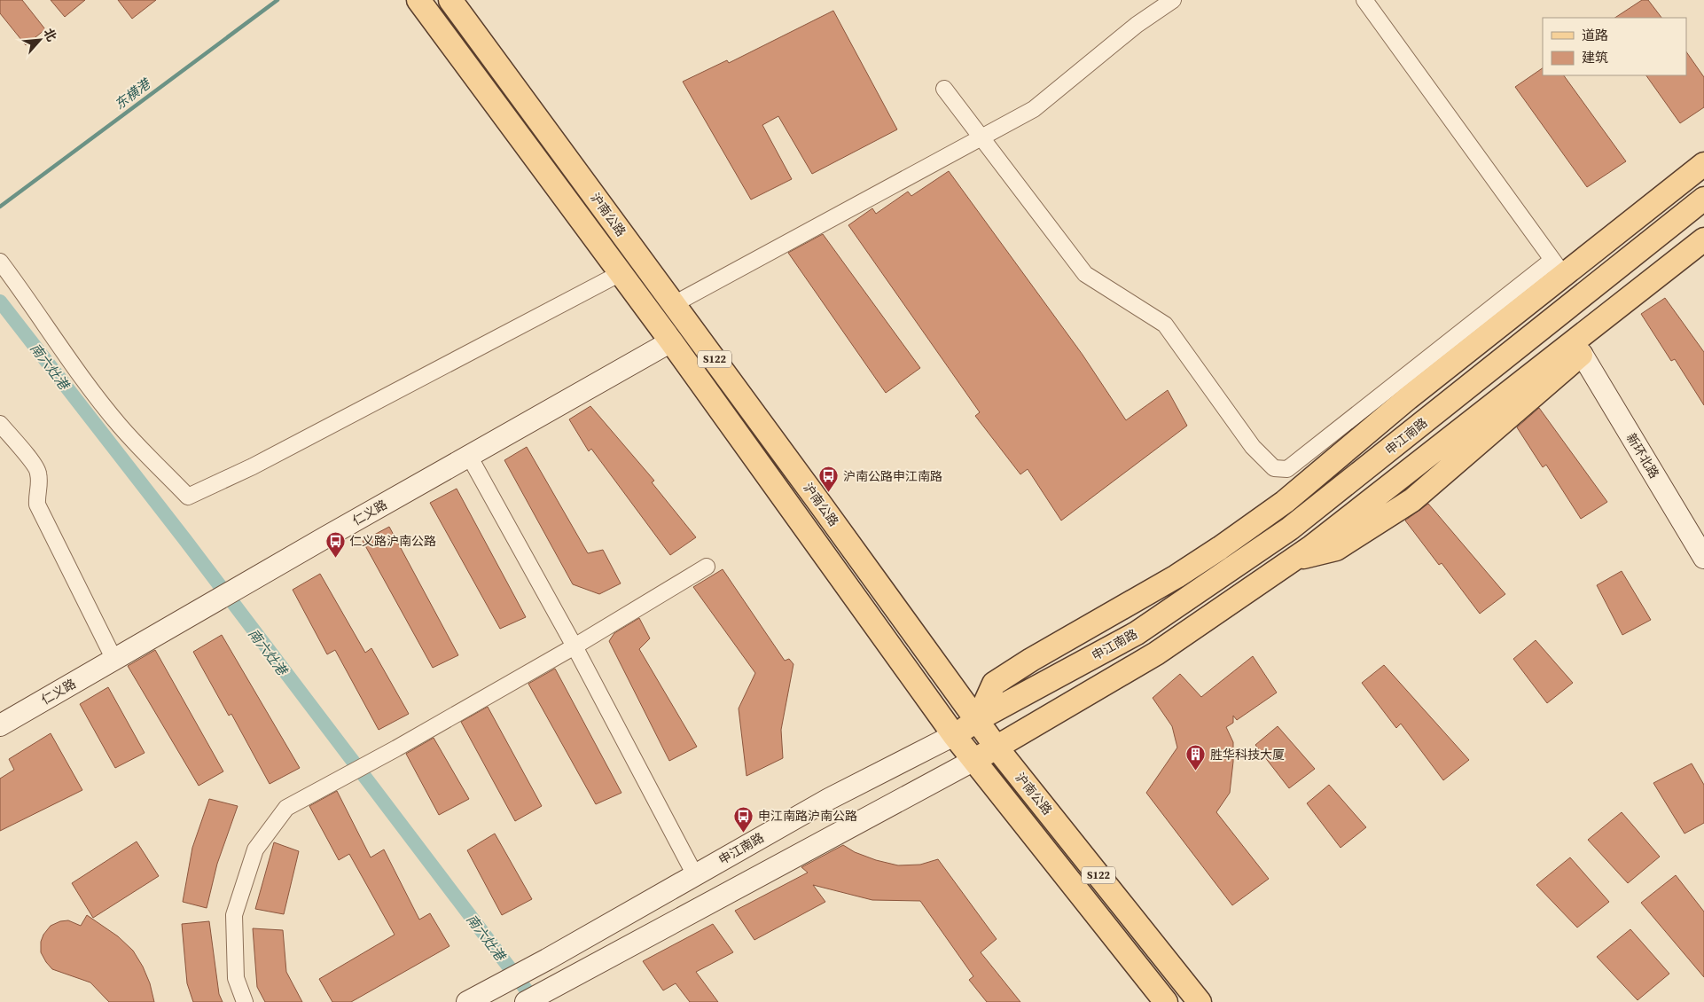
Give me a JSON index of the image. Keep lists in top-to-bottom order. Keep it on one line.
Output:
{"streets":{"main road":["沪南公路","S122","申江南路","新环北路","仁义路"]},"crossings":[["沪南公路","申江南路"],["沪南公路","仁义路"]],"water":["东横港","南六灶港"],"places":{"bus stop":["沪南公路申江南路","仁义路沪南公路","申江南路沪南公路"],"building":["胜华科技大厦"]},"legend":["道路","建筑"],"north":"top right"}
